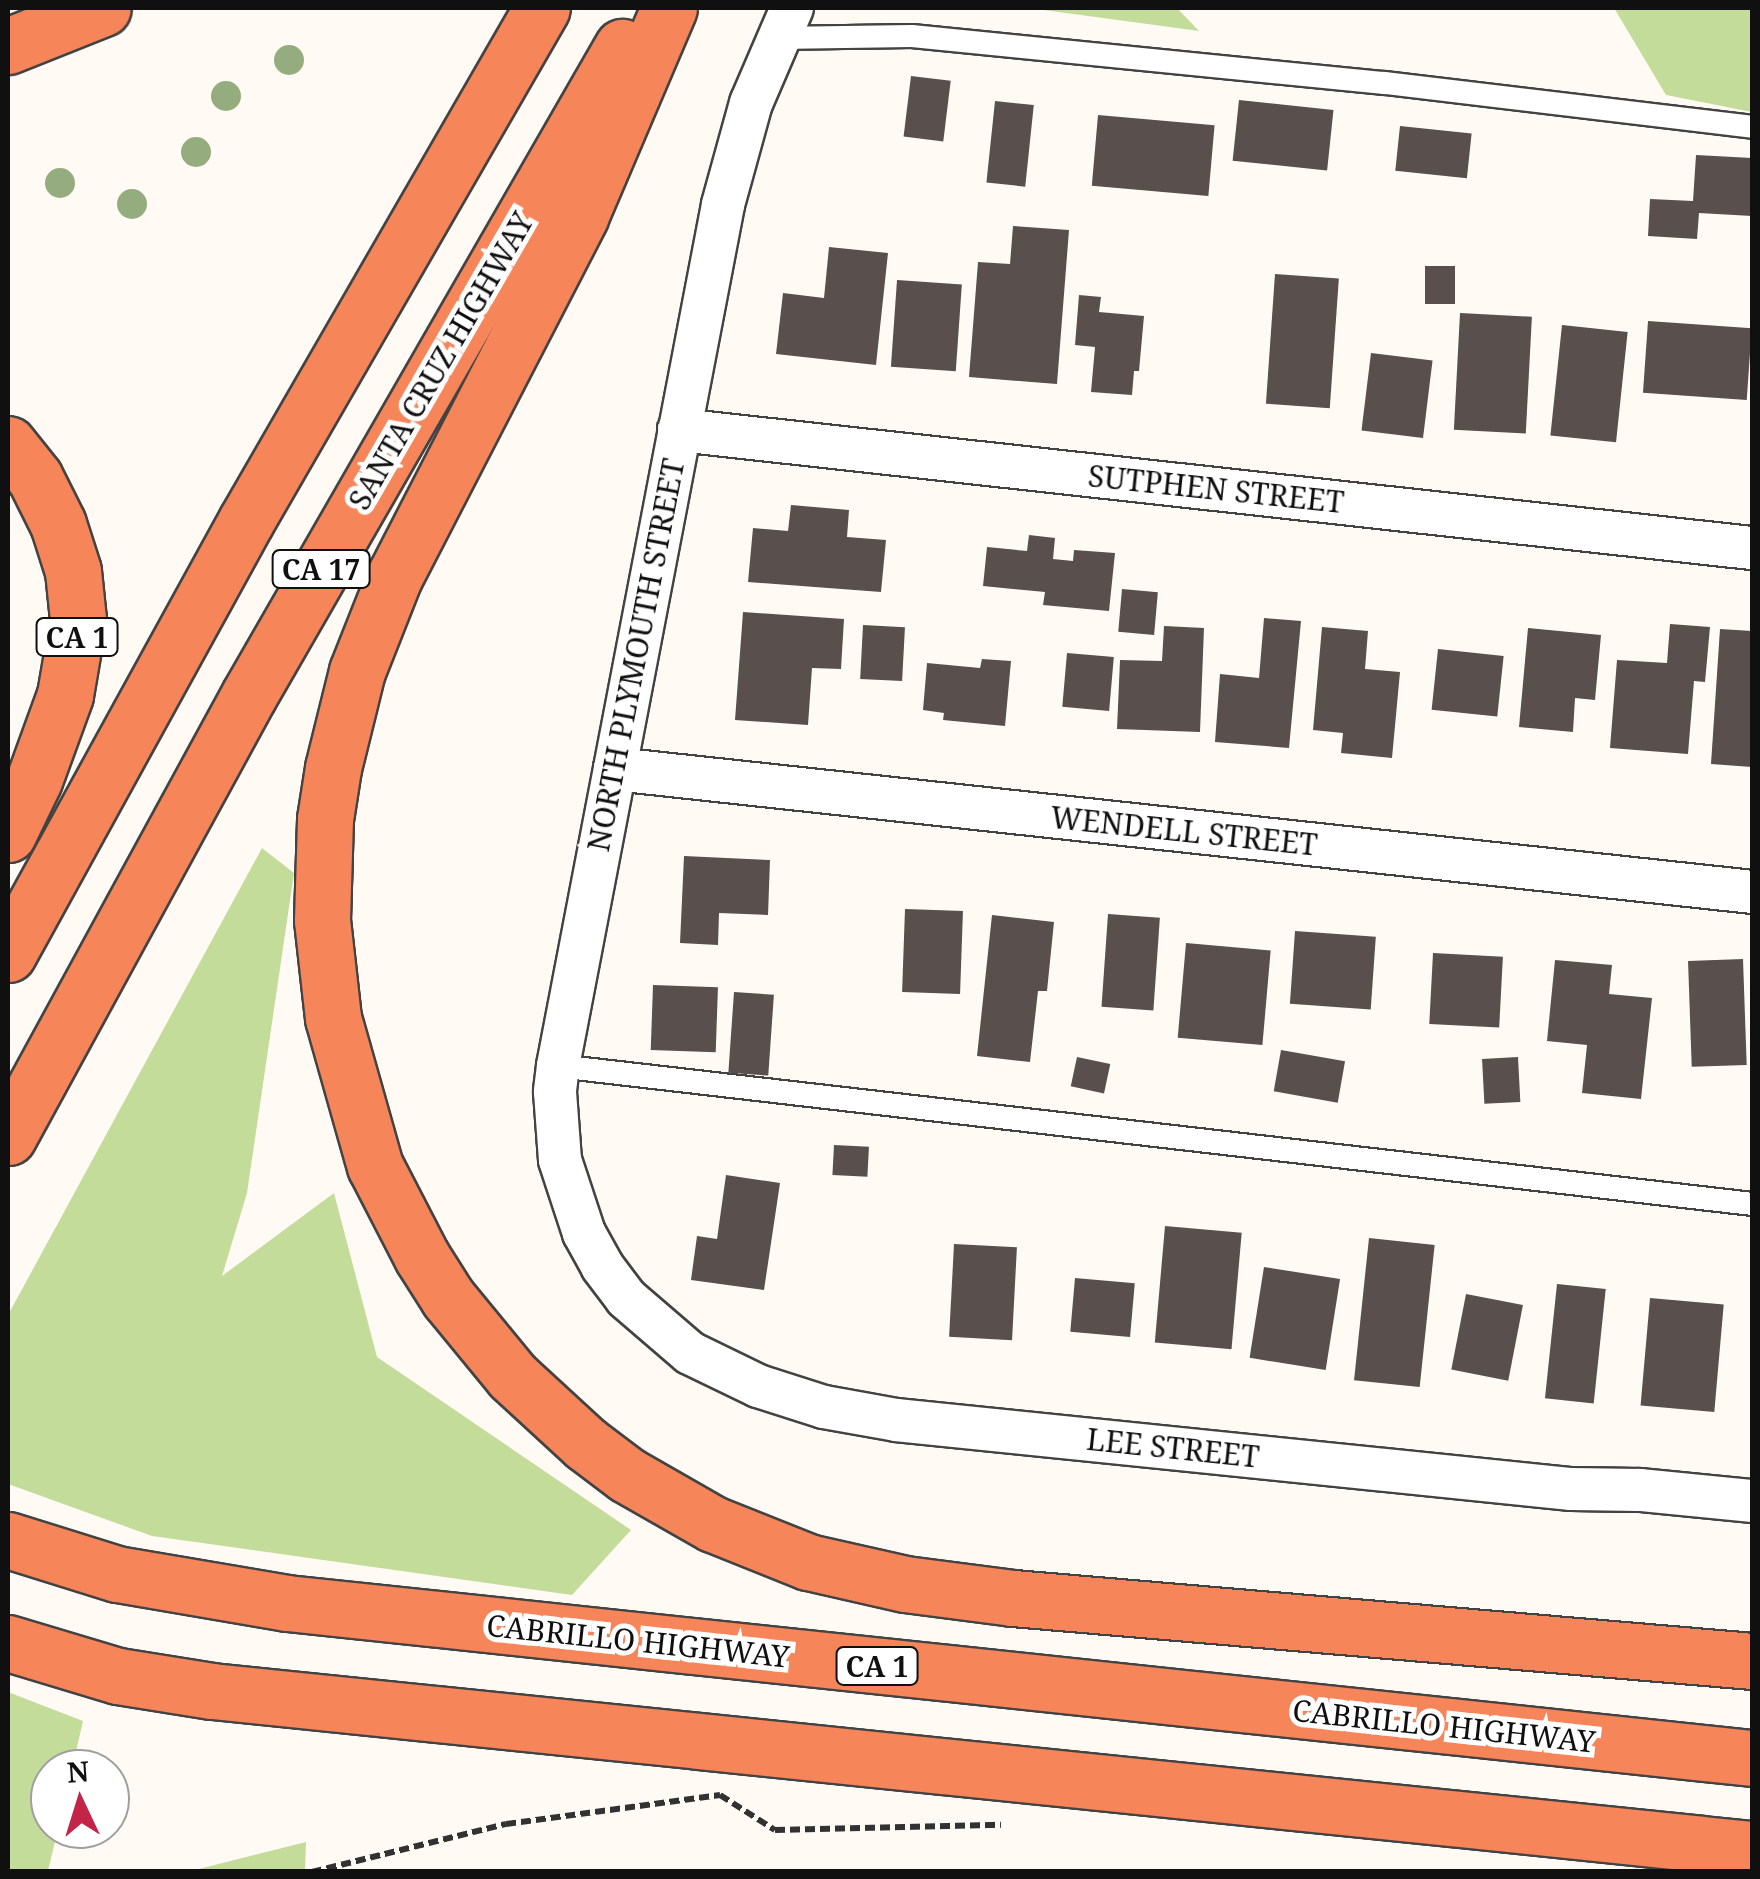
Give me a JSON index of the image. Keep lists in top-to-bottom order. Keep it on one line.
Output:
{"streets":{"highway":["SANTA CRUZ HIGHWAY","CA 17","CA 1","CABRILLO HIGHWAY"],"street":["SUTPHEN STREET","NORTH PLYMOUTH STREET","WENDELL STREET","LEE STREET"]},"crossings":[["SUTPHEN STREET","NORTH PLYMOUTH STREET"],["NORTH PLYMOUTH STREET","WENDELL STREET"],["NORTH PLYMOUTH STREET","LEE STREET"]],"north":"top"}
